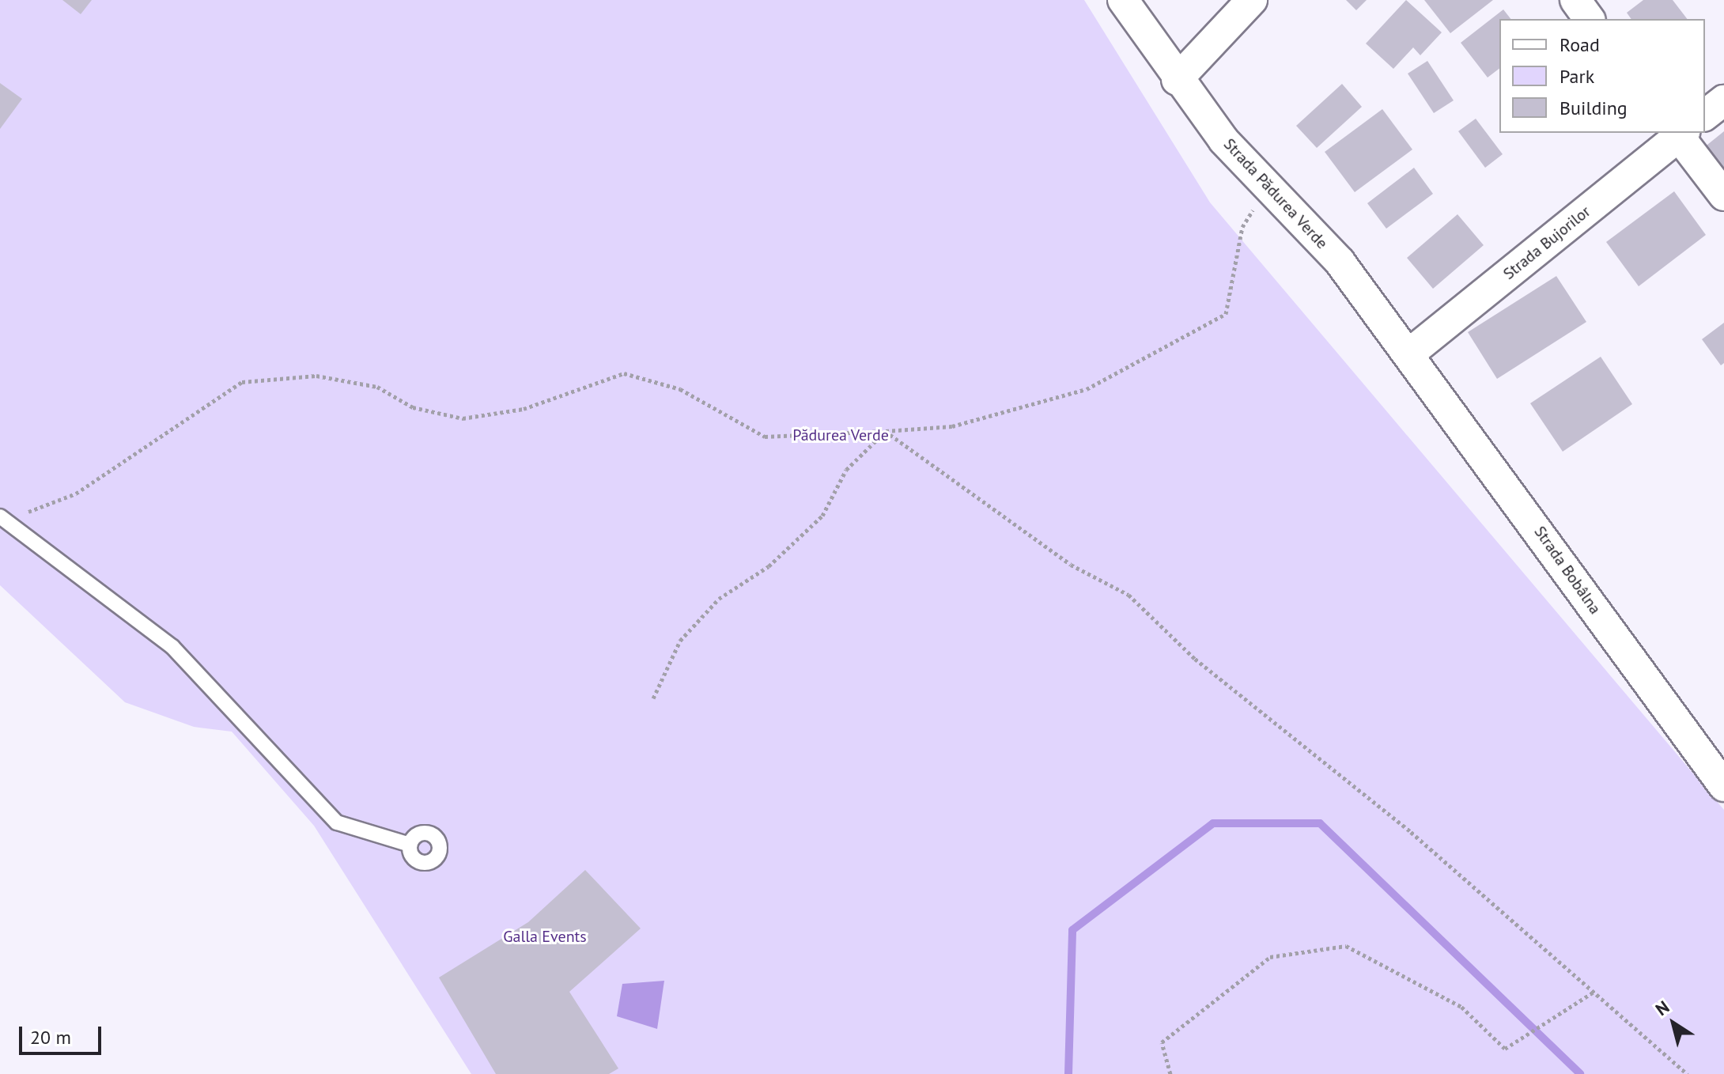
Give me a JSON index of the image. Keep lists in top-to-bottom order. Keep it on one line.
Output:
{"streets":{"street":["Strada Pădurea Verde","Strada Bujorilor","Strada Bobâlna"]},"crossings":[["Strada Pădurea Verde","Strada Bujorilor"],["Strada Pădurea Verde","Strada Bobâlna"],["Strada Bujorilor","Strada Bobâlna"]],"parks":["Pădurea Verde","Galla Events"],"legend":["Road","Park","Building"],"scale_bar":"20 m","north":"top left"}
